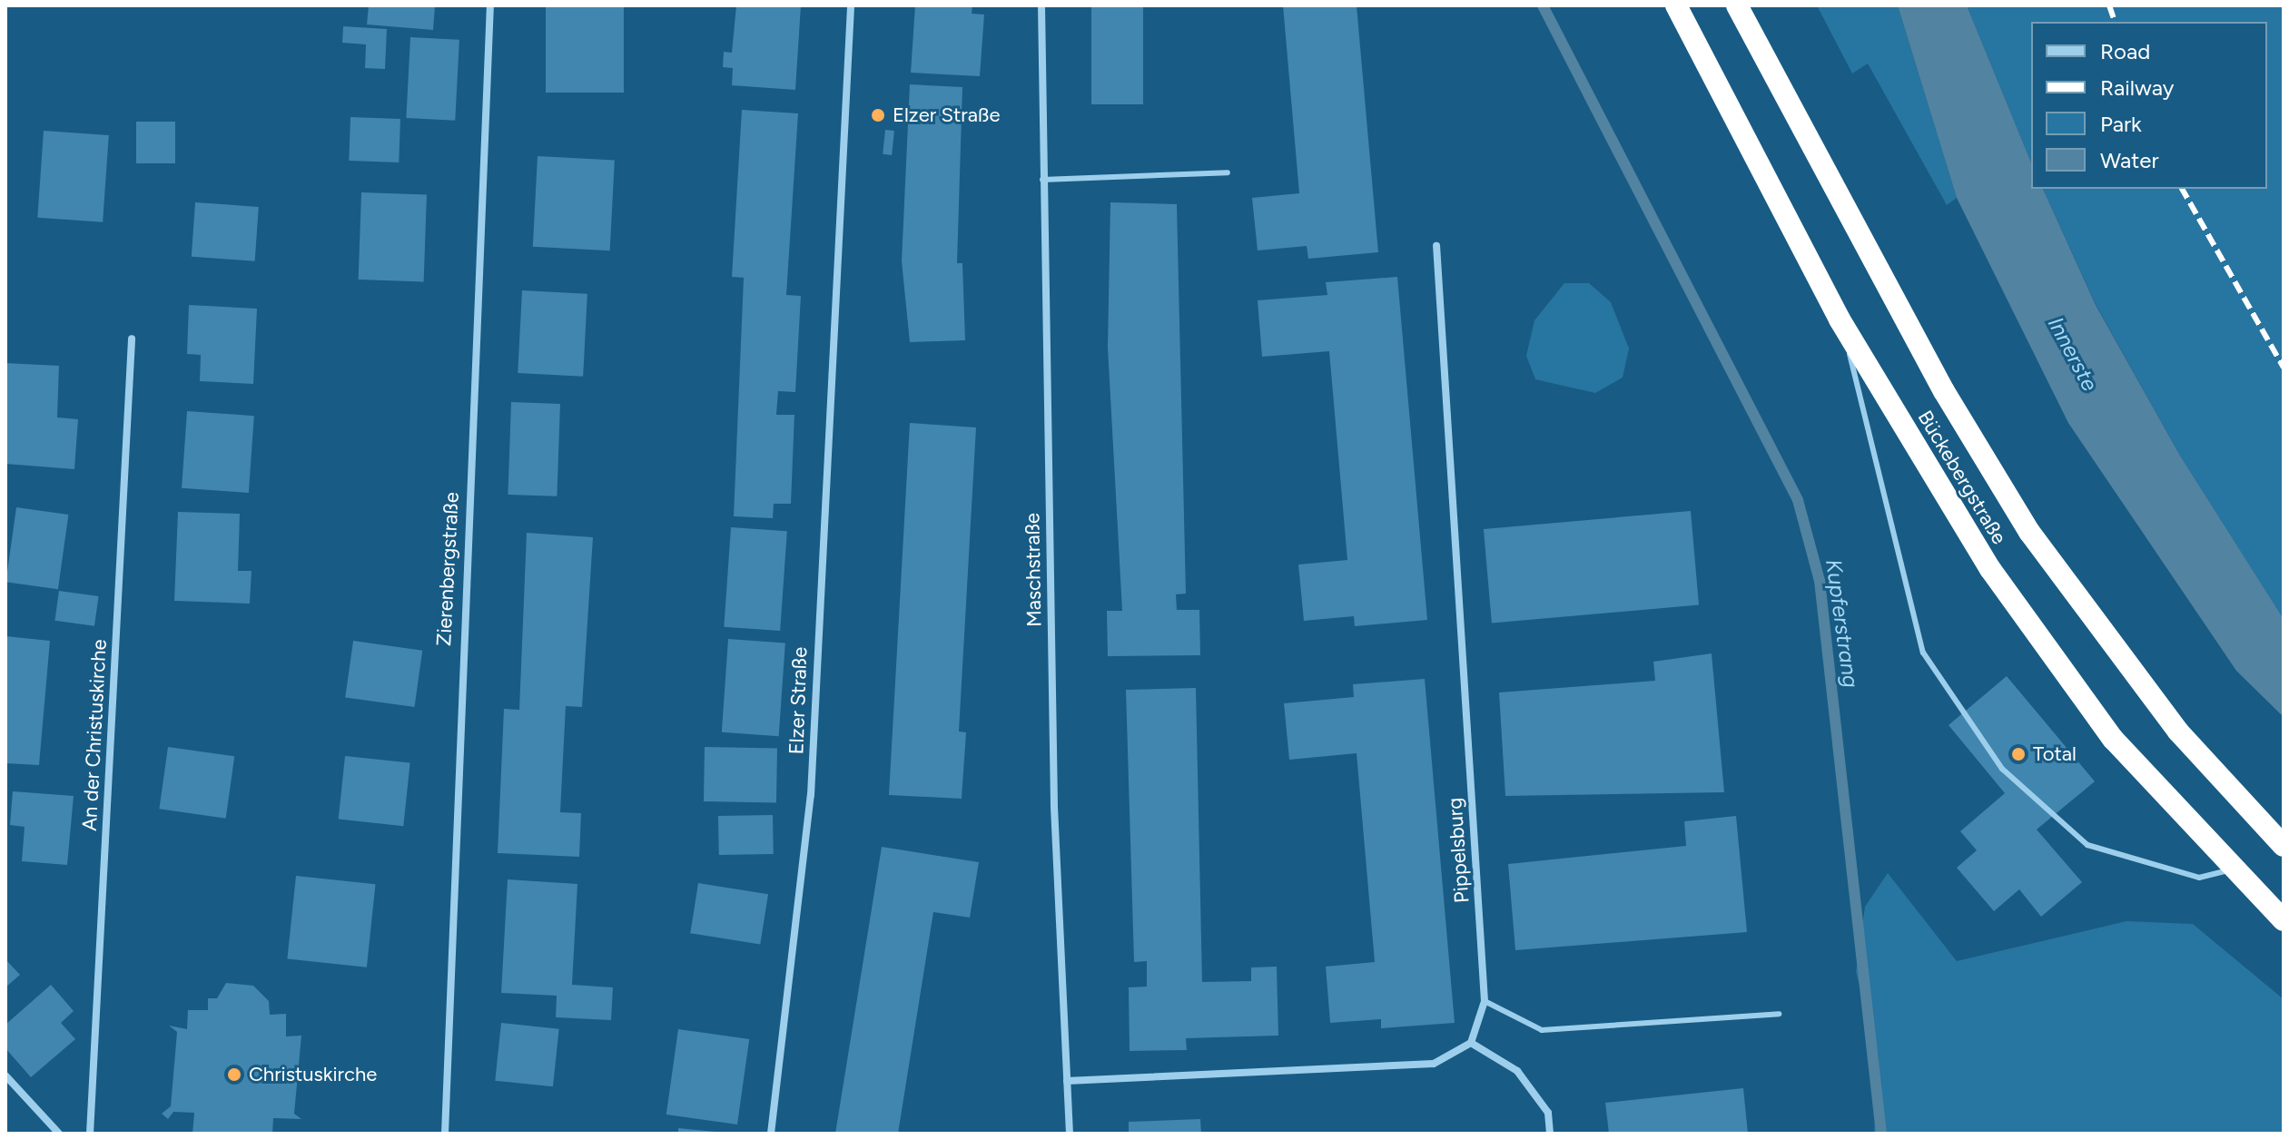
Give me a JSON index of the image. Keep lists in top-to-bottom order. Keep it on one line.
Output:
{"streets":{"highway":["Bückebergstraße"],"street":["Zierenbergstraße","Maschstraße","Elzer Straße","An der Christuskirche","Pippelsburg"]},"water":["Innerste","Kupferstrang"],"places":["Elzer Straße","Total","Christuskirche"],"legend":["Road","Railway","Park","Water"]}
